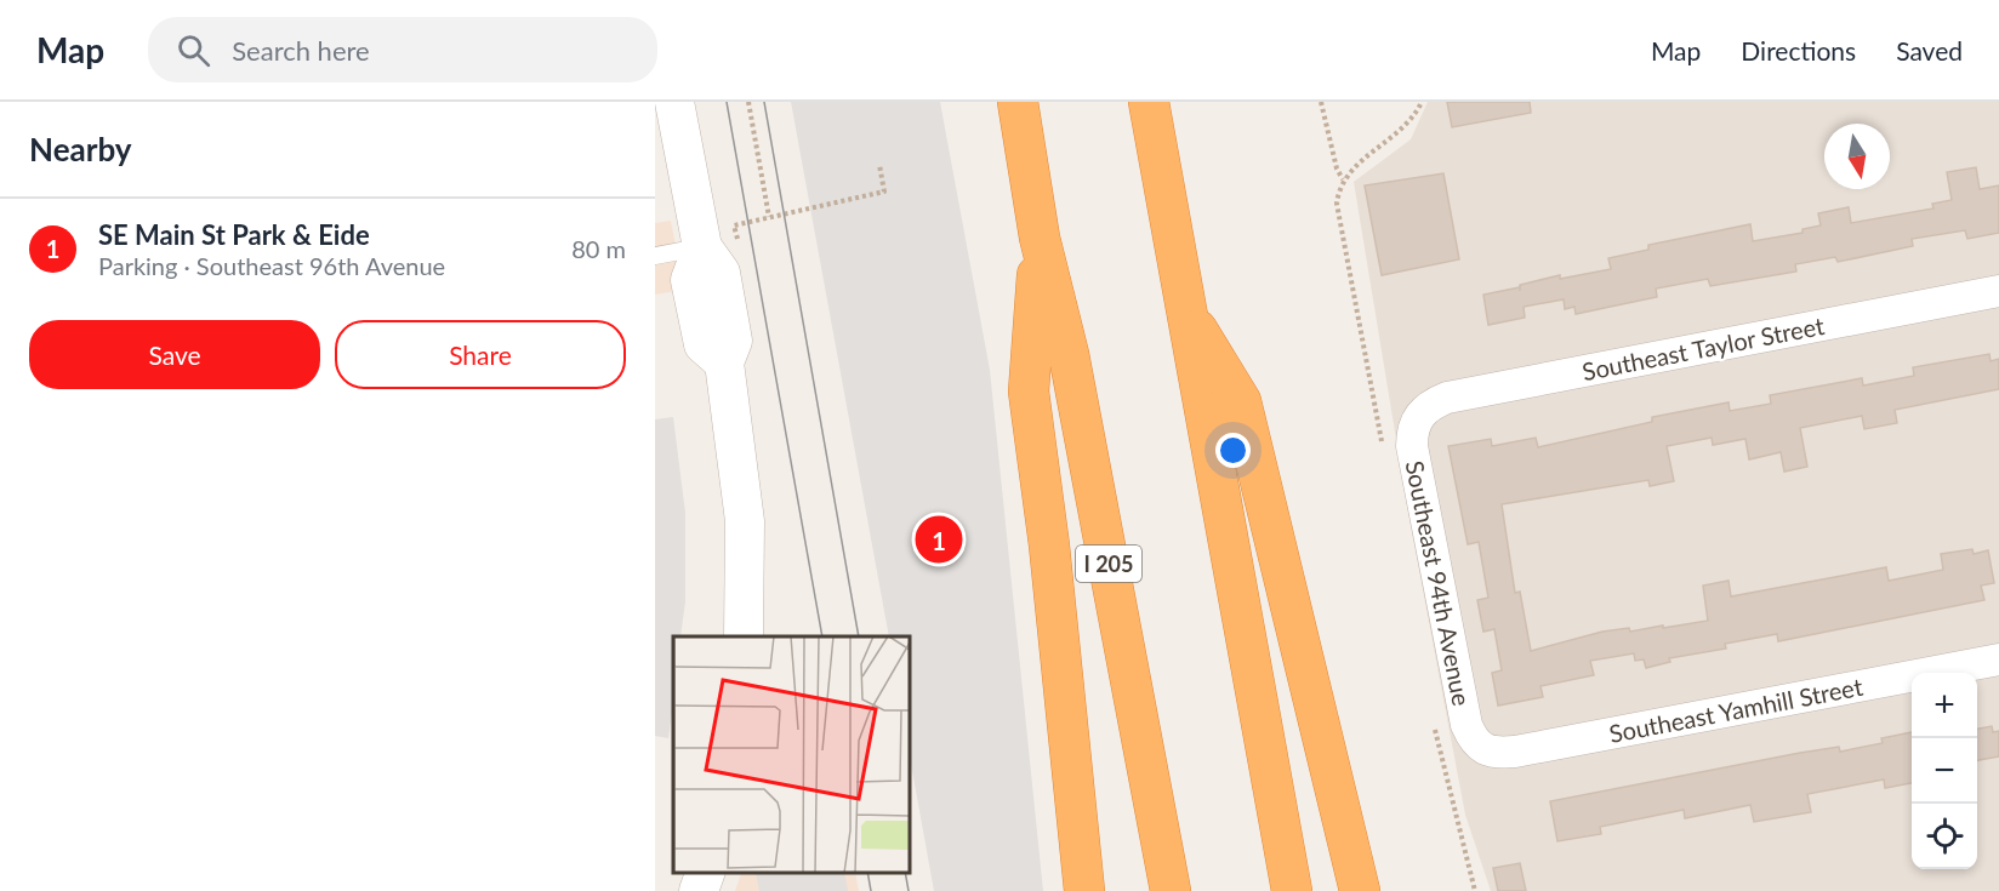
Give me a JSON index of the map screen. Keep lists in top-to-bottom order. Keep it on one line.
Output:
{"streets":{"highway":["I 205"],"street":["Southeast Taylor Street","Southeast 94th Avenue","Southeast Yamhill Street"]},"crossings":[["Southeast Taylor Street","Southeast 94th Avenue"],["Southeast 94th Avenue","Southeast Yamhill Street"]],"north":"bottom","page":{"header":"Map","search":"Search here","nav":["Map","Directions","Saved"],"heading":"Nearby","list":[{"mark":"1","name":"SE Main St Park & Eide","note":"Parking · Southeast 96th Avenue","value":"80 m"}],"buttons":["Save","Share"],"pins":"1","map_buttons":["+","−"]}}
